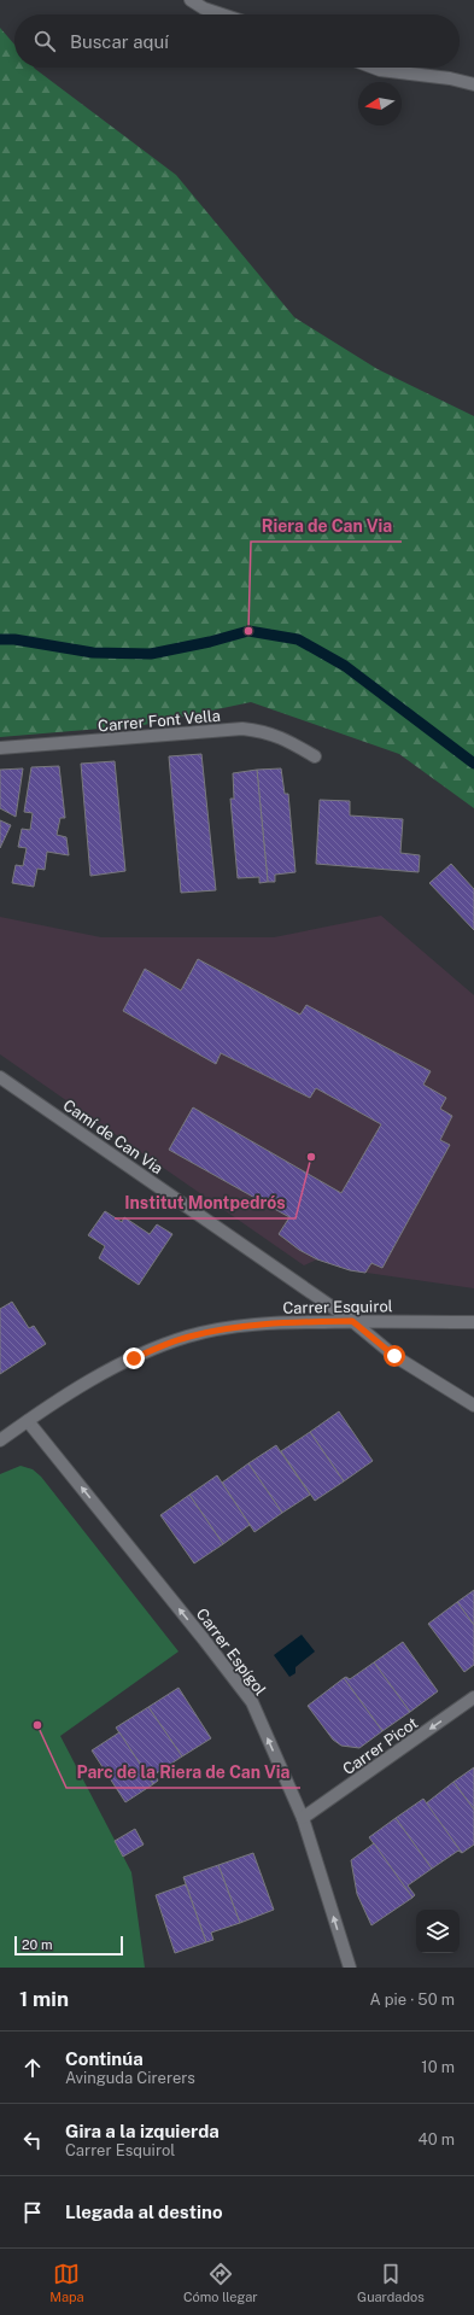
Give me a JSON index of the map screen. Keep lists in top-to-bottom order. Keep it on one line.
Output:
{"streets":{"street":["Carrer Font Vella","Camí de Can Via","Carrer Esquirol","Carrer Espígol","Carrer Picot"]},"crossings":[["Camí de Can Via","Carrer Esquirol"],["Carrer Esquirol","Carrer Espígol"],["Carrer Espígol","Carrer Picot"]],"one_way":["Carrer Espígol","Carrer Picot"],"places":["Riera de Can Via","Institut Montpedrós","Parc de la Riera de Can Via"],"scale_bar":"20 m","north":"left","page":{"search":"Buscar aquí","scale":"20 m","heading":["1 min","A pie · 50 m"],"list":[["Continúa","Avinguda Cirerers","10 m"],["Gira a la izquierda","Carrer Esquirol","40 m"],"Llegada al destino"],"nav":["Mapa","Cómo llegar","Guardados"]}}
